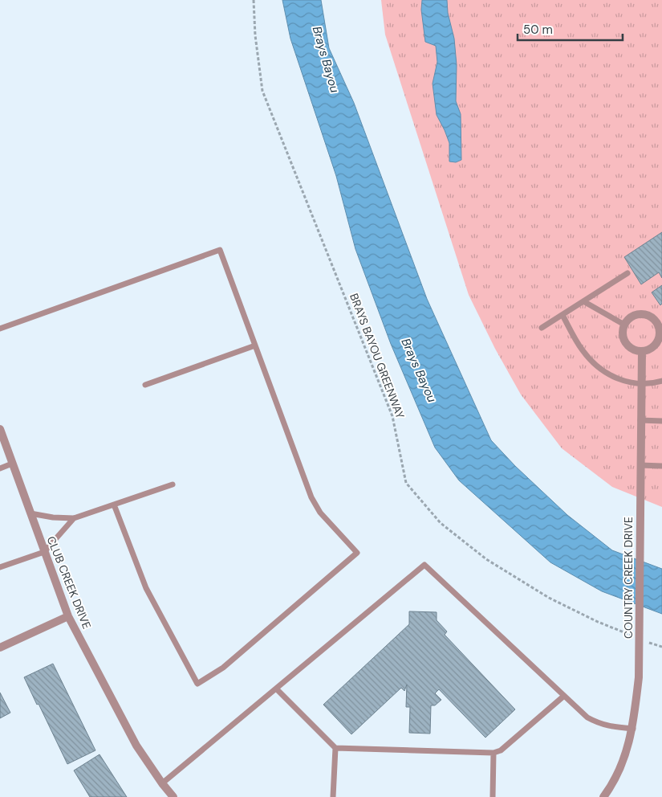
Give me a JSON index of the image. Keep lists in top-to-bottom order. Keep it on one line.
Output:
{"streets":{"street":["COUNTRY CREEK DRIVE","CLUB CREEK DRIVE"],"path":["BRAYS BAYOU GREENWAY"]},"water":["Brays Bayou"],"scale_bar":"50 m"}
